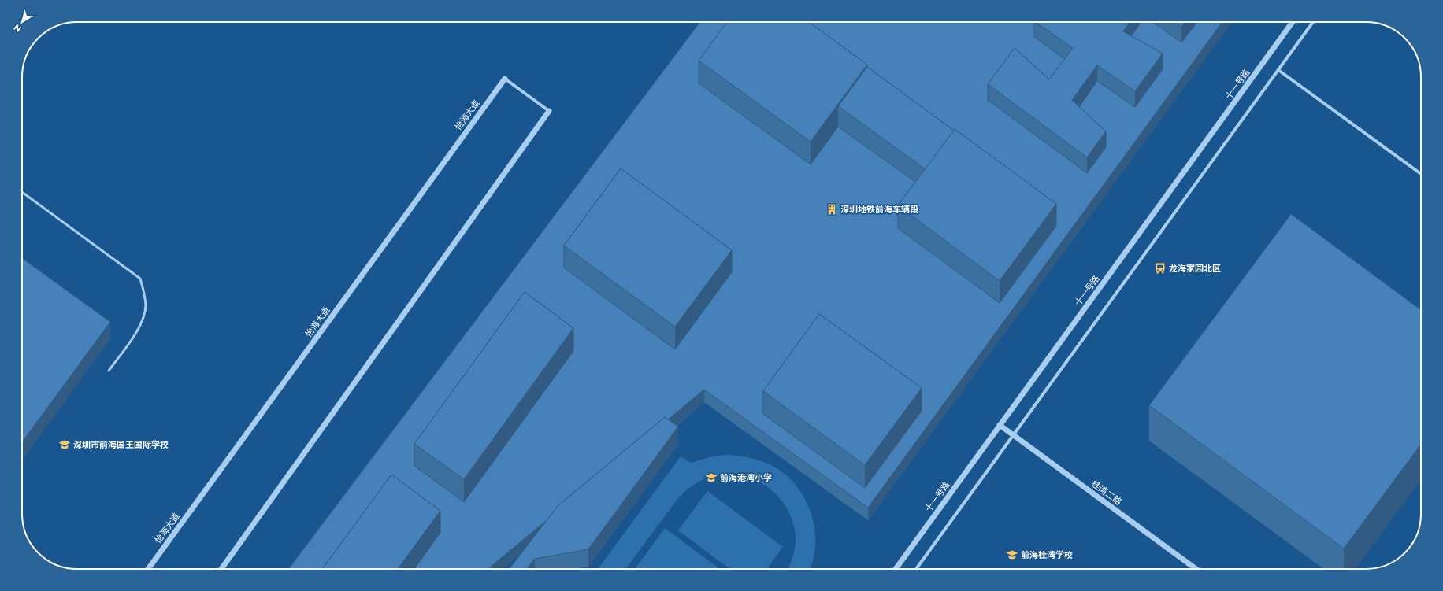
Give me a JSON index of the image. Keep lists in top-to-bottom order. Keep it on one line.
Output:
{"streets":{"street":["十一号路","怡海大道","桂湾二路"]},"crossings":[["十一号路","桂湾二路"]],"places":{"building":["深圳地铁前海车辆段"],"bus stop":["龙海家园北区"],"school or university":["深圳市前海国王国际学校","前海港湾小学","前海桂湾学校"]},"north":"bottom left"}
